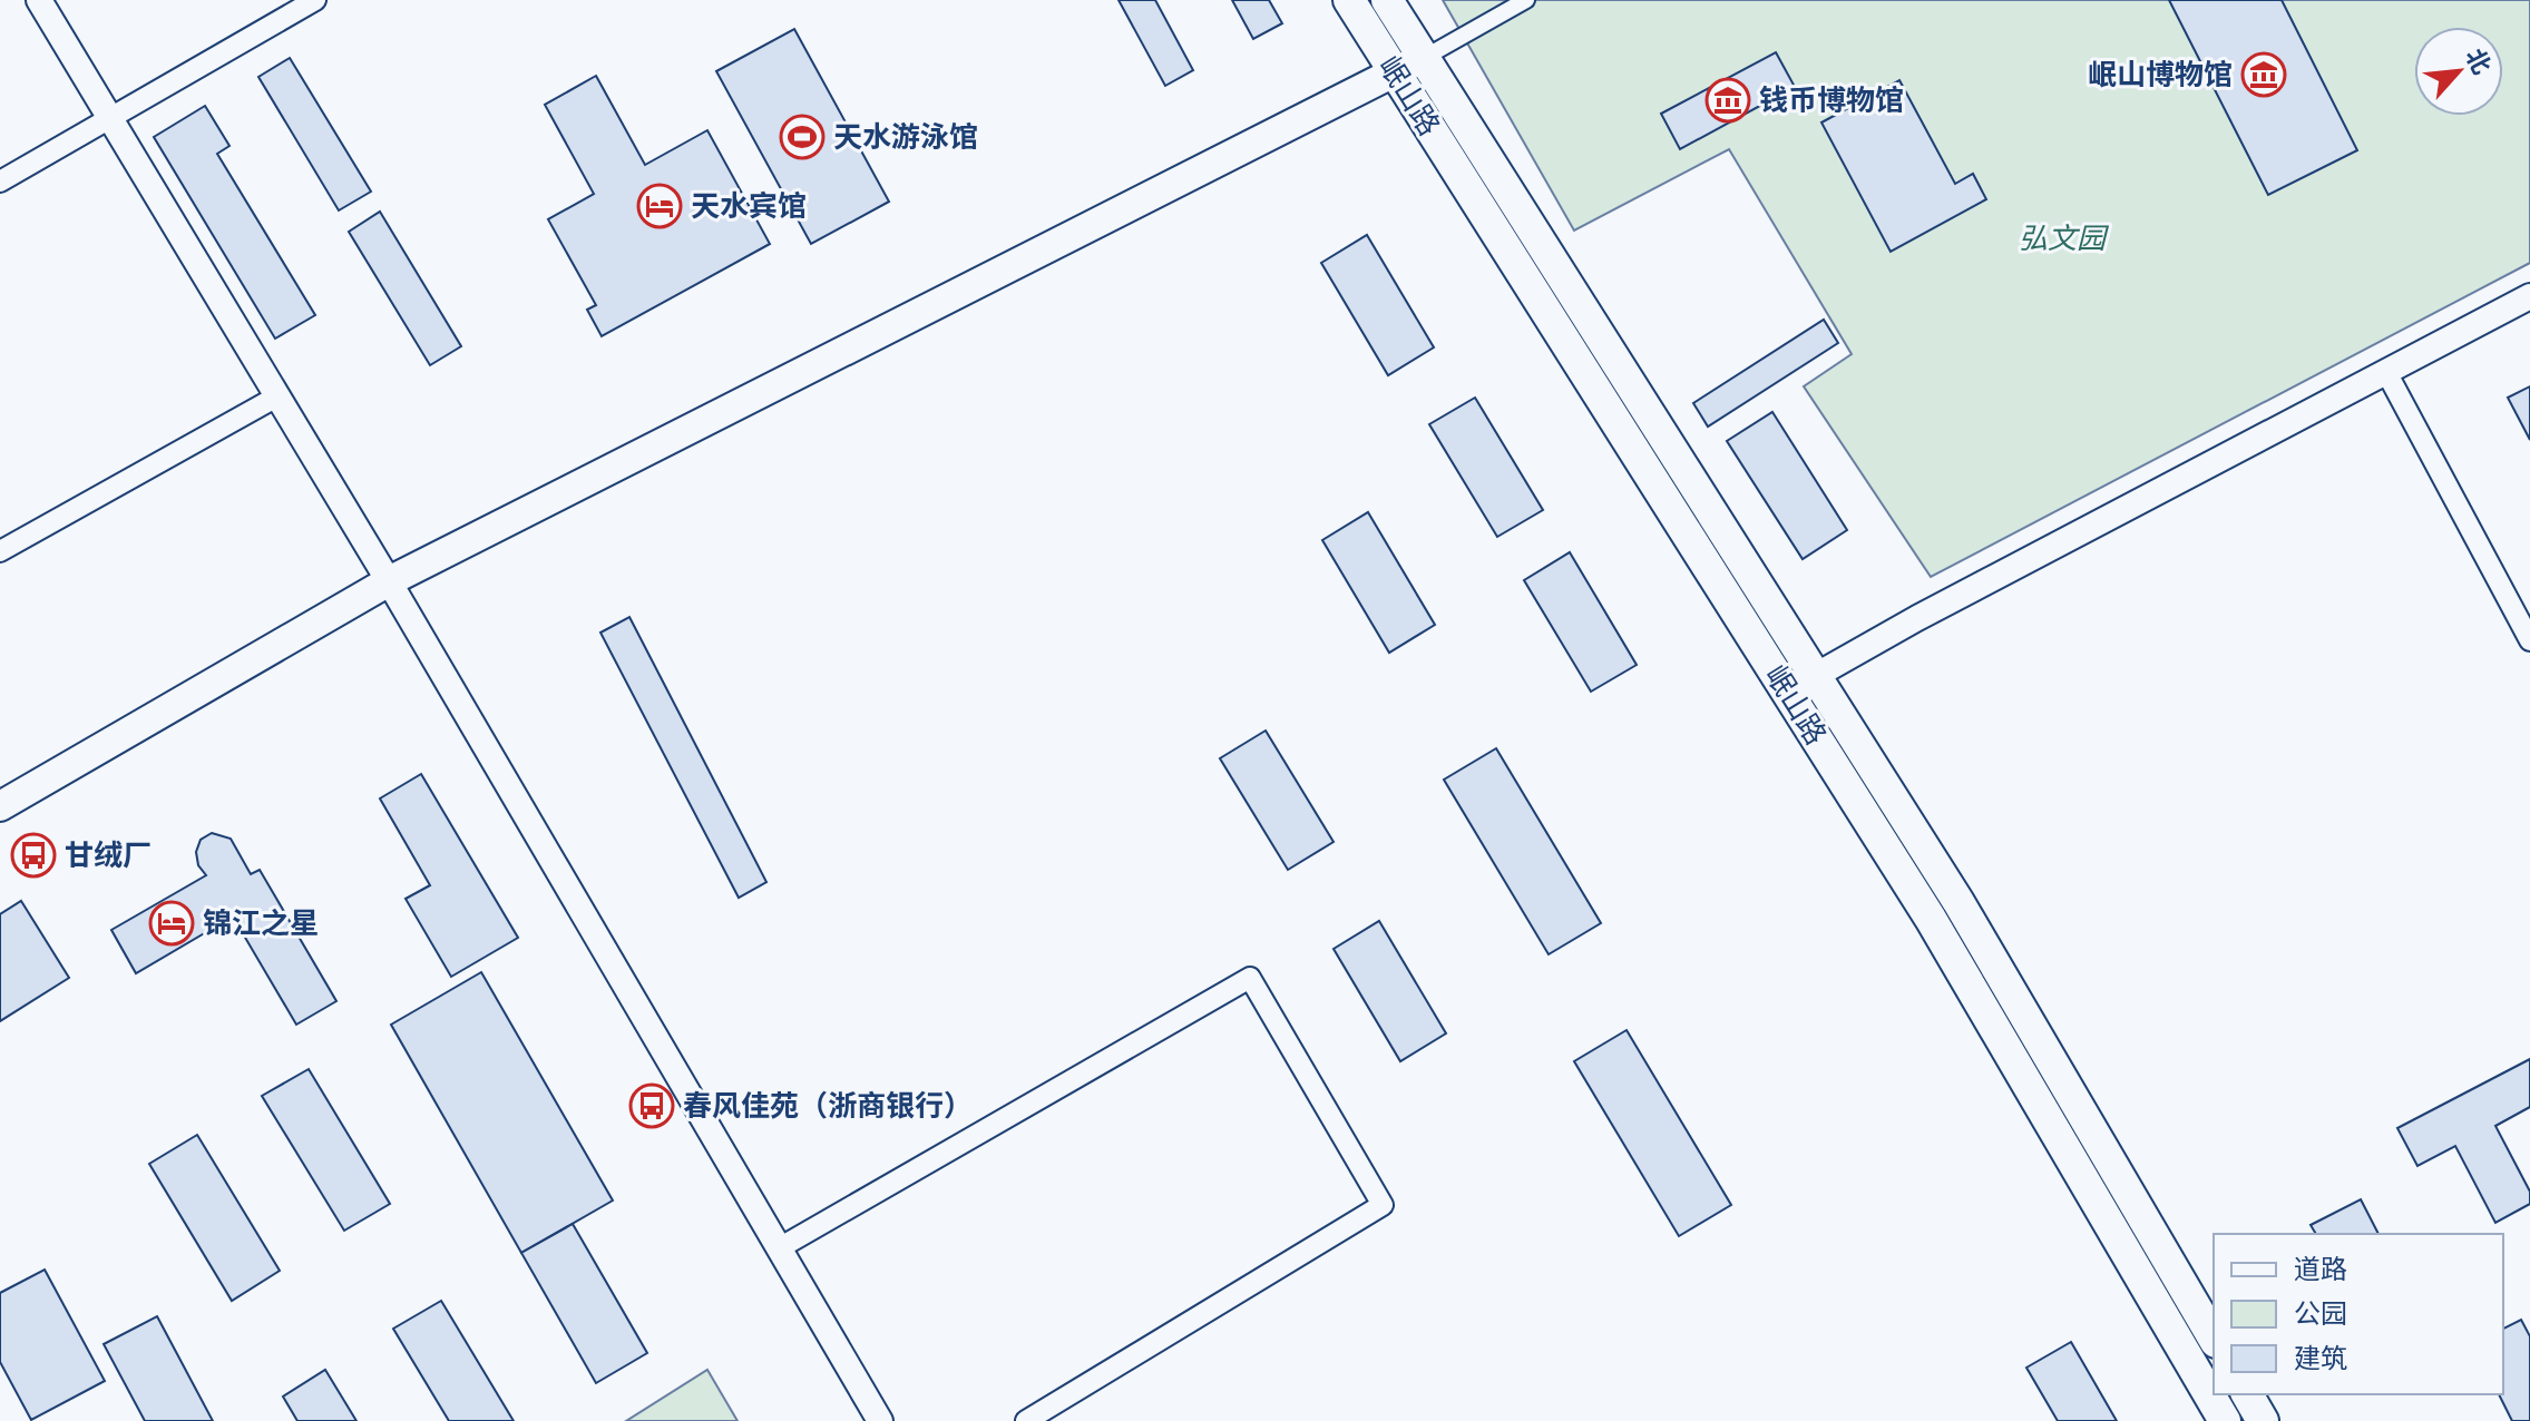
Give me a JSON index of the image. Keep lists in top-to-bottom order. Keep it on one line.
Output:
{"streets":{"main road":["岷山路"]},"parks":["弘文园"],"places":{"museum":["岷山博物馆","钱币博物馆"],"sports":["天水游泳馆"],"hotel":["天水宾馆","锦江之星"],"bus stop":["甘绒厂","春风佳苑（浙商银行）"]},"legend":["道路","公园","建筑"],"north":"top right"}
